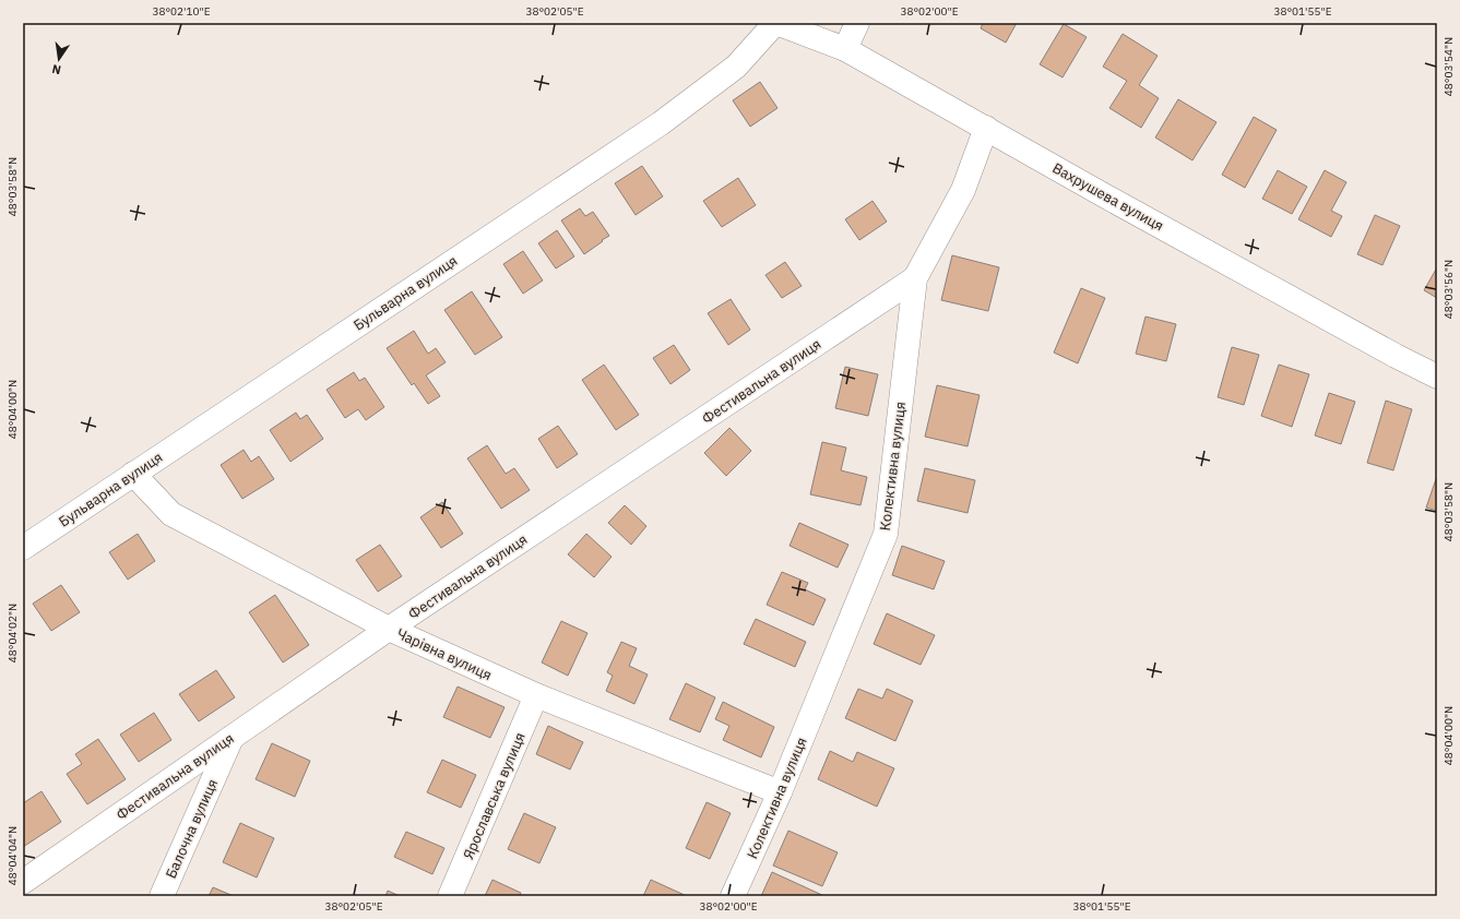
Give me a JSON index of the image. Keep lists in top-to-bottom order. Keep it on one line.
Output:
{"streets":{"street":["Вахрушева вулиця","Бульварна вулиця","Фестивальна вулиця","Колективна вулиця","Чарівна вулиця","Ярославська вулиця","Балочна вулиця"]},"crossings":[["Вахрушева вулиця","Бульварна вулиця"],["Вахрушева вулиця","Колективна вулиця"],["Бульварна вулиця","Чарівна вулиця"],["Фестивальна вулиця","Колективна вулиця"],["Фестивальна вулиця","Чарівна вулиця"],["Фестивальна вулиця","Балочна вулиця"],["Колективна вулиця","Чарівна вулиця"],["Чарівна вулиця","Ярославська вулиця"]],"north":"bottom","coordinates":["38°02'10\"E","38°02'05\"E","38°02'00\"E","38°01'55\"E","48°03'54\"N","48°03'58\"N","48°03'56\"N","48°04'00\"N","48°04'02\"N","48°04'04\"N"]}
